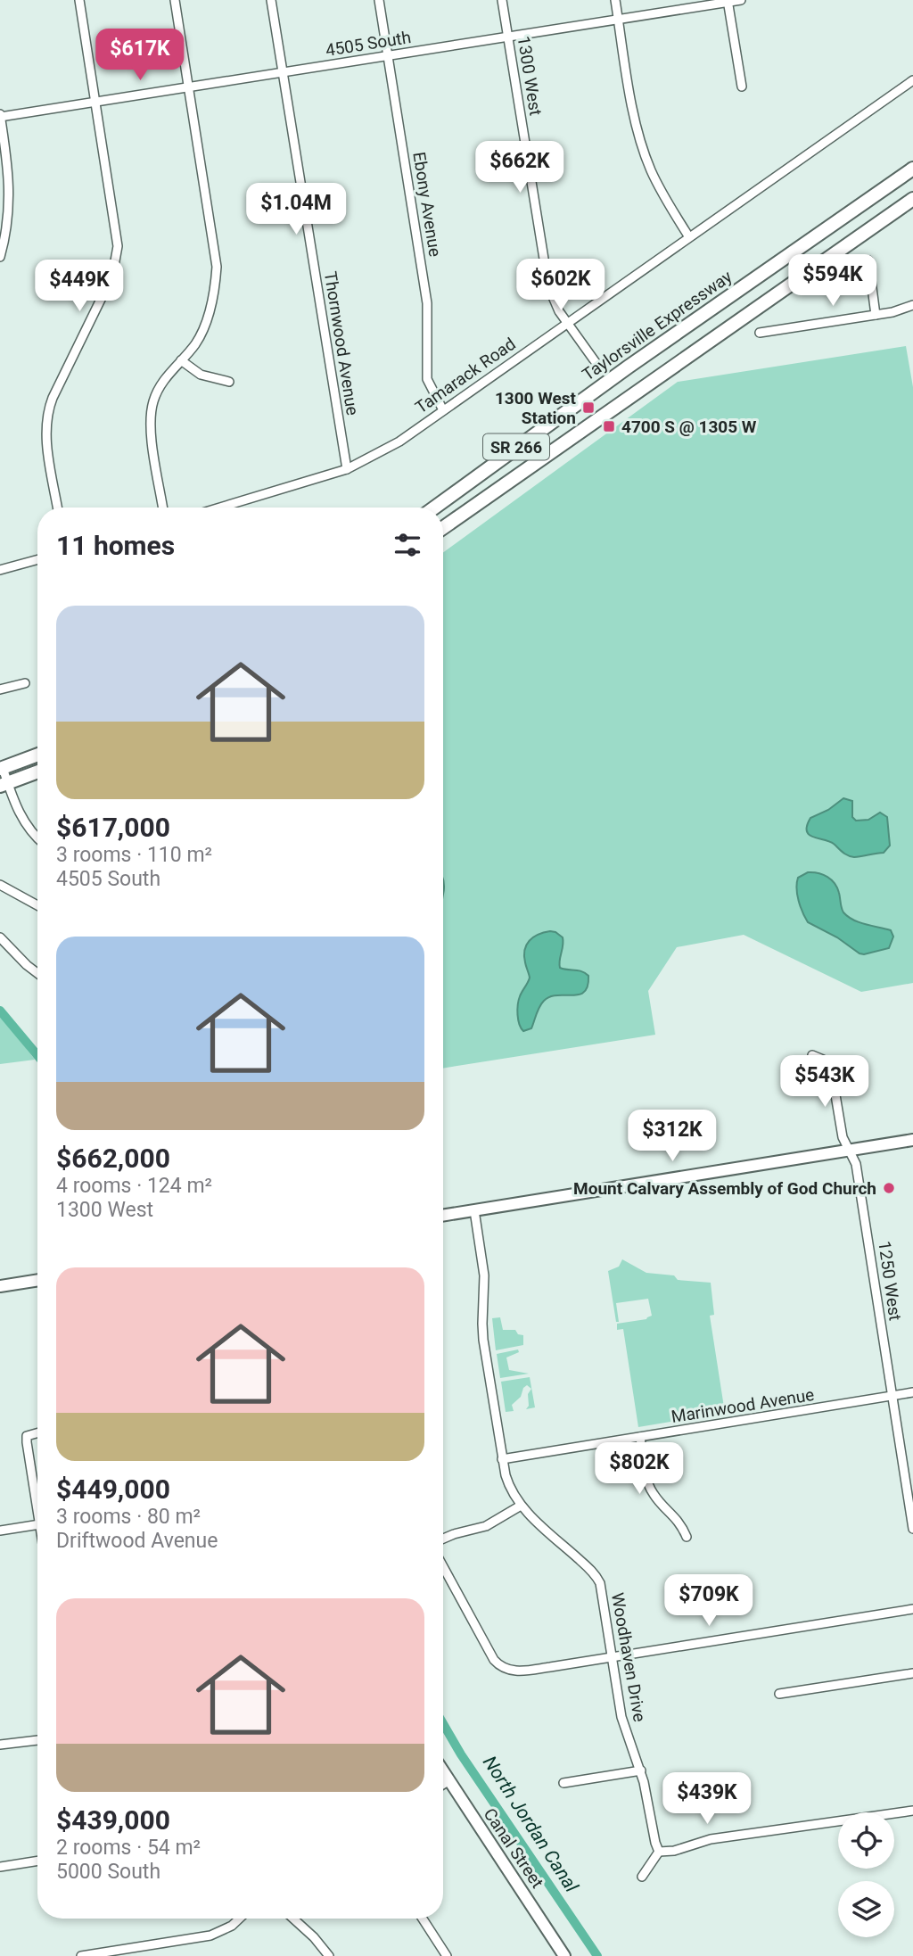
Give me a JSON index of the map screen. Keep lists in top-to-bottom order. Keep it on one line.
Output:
{"streets":{"main road":["Taylorsville Expressway","SR 266"],"street":["4505 South","1300 West","Ebony Avenue","Thornwood Avenue","Tamarack Road","1250 West","Marinwood Avenue","Woodhaven Drive","Canal Street"]},"crossings":[["4505 South","1300 West"],["4505 South","Ebony Avenue"],["4505 South","Thornwood Avenue"],["1300 West","Tamarack Road"],["Ebony Avenue","Tamarack Road"],["Thornwood Avenue","Tamarack Road"],["1250 West","Marinwood Avenue"],["Marinwood Avenue","Woodhaven Drive"]],"water":["North Jordan Canal"],"places":{"transit":["1300 West Station","4700 S @ 1305 W"],"other":["Mount Calvary Assembly of God Church"]},"page":{"price":["$617K","$662K","$1.04M","$594K","$602K","$449K","$543K","$312K","$802K","$709K","$439K"],"heading":"11 homes","list":[{"name":"$617,000","note":"3 rooms · 110 m² · 4505 South"},{"name":"$662,000","note":"4 rooms · 124 m² · 1300 West"},{"name":"$449,000","note":"3 rooms · 80 m² · Driftwood Avenue"},{"name":"$439,000","note":"2 rooms · 54 m² · 5000 South"}]}}
